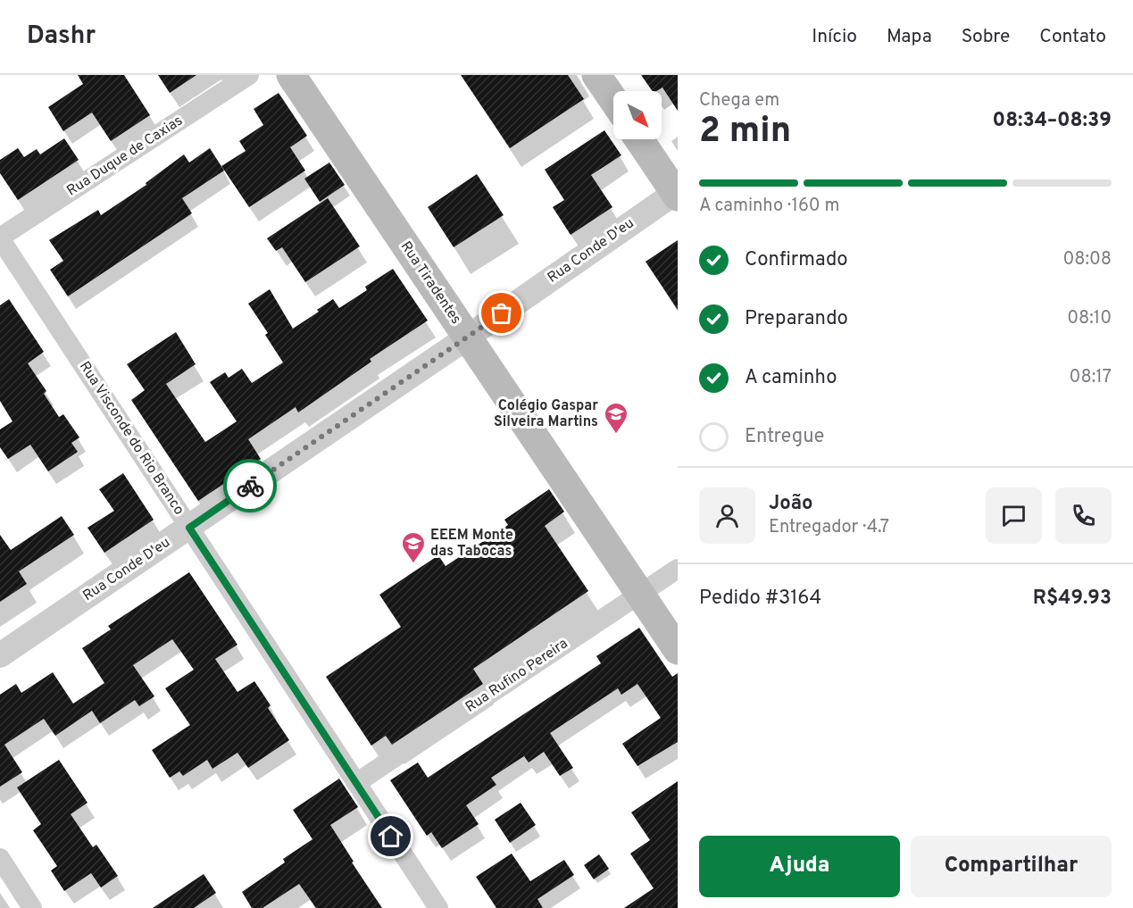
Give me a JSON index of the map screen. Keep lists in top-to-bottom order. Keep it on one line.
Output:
{"streets":{"main road":["Rua Tiradentes"],"street":["Rua Duque de Caxias","Rua Conde D'eu","Rua Visconde do Rio Branco","Rua Rufino Pereira"]},"crossings":[["Rua Duque de Caxias","Rua Visconde do Rio Branco"],["Rua Conde D'eu","Rua Tiradentes"],["Rua Conde D'eu","Rua Visconde do Rio Branco"],["Rua Tiradentes","Rua Rufino Pereira"],["Rua Visconde do Rio Branco","Rua Rufino Pereira"]],"places":{"school or university":["Colégio Gaspar Silveira Martins","EEEM Monte das Tabocas"]},"north":"bottom right","page":{"header":"Dashr","nav":["Início","Mapa","Sobre","Contato"],"heading":["2 min","Chega em","08:34–08:39"],"panel":["João","Entregador · 4.7","Pedido #3164","R$49.93"],"bar":"A caminho · 160 m","list":[["Confirmado","08:08"],["Preparando","08:10"],["A caminho","08:17"],"Entregue"],"buttons":["Ajuda","Compartilhar"]}}
